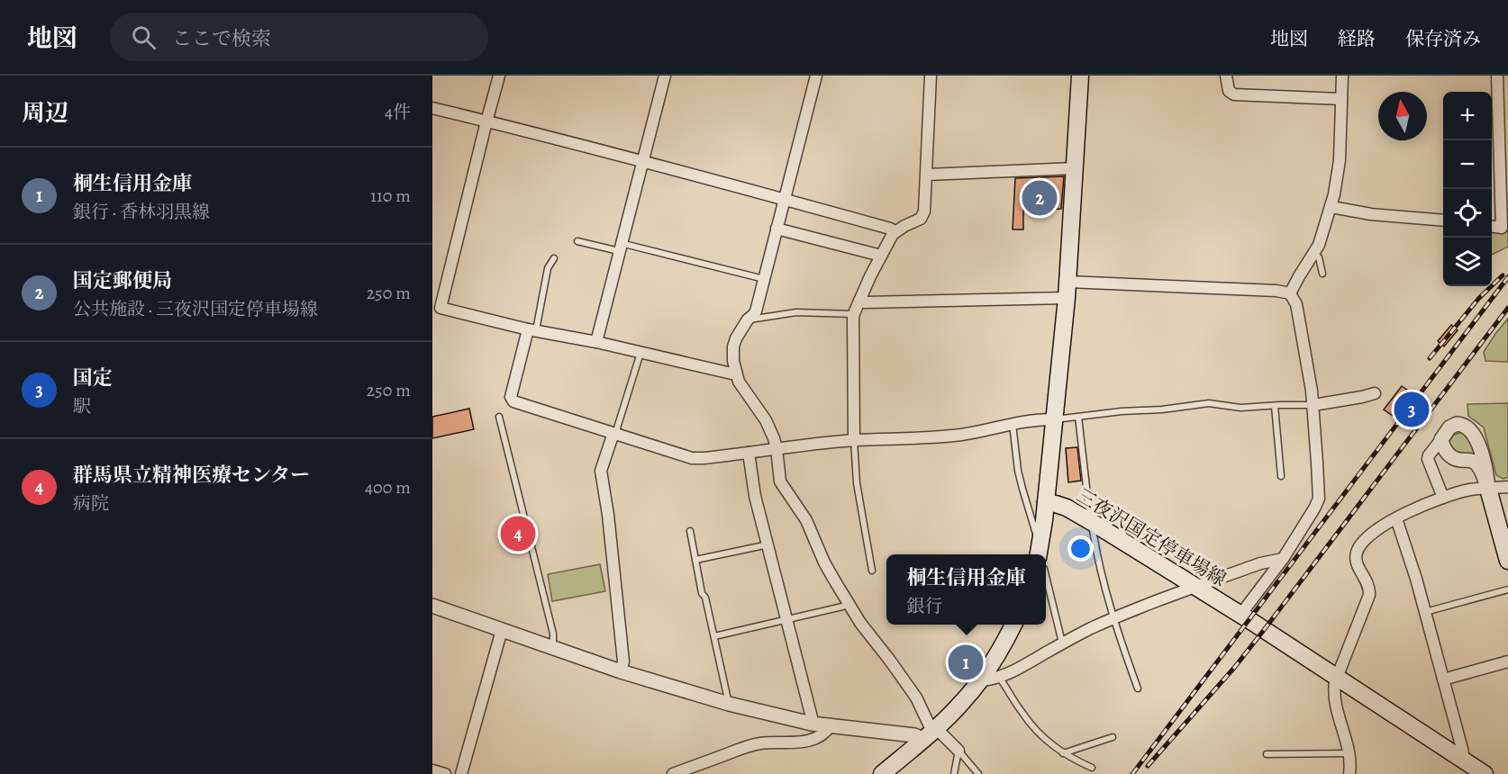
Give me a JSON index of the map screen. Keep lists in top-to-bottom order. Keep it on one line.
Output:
{"streets":{"main road":["三夜沢国定停車場線"]},"north":"top","page":{"header":"地図","search":"ここで検索","nav":["地図","経路","保存済み"],"heading":["周辺","4件"],"map_buttons":["+","−"],"list":[{"mark":"1","name":"桐生信用金庫","note":"銀行 · 香林羽黒線","value":"110 m"},{"mark":"2","name":"国定郵便局","note":"公共施設 · 三夜沢国定停車場線","value":"250 m"},{"mark":"3","name":"国定","note":"駅","value":"250 m"},{"mark":"4","name":"群馬県立精神医療センター","note":"病院","value":"400 m"}],"pins":["2","3","4","1"],"popup":["桐生信用金庫","銀行"]}}
